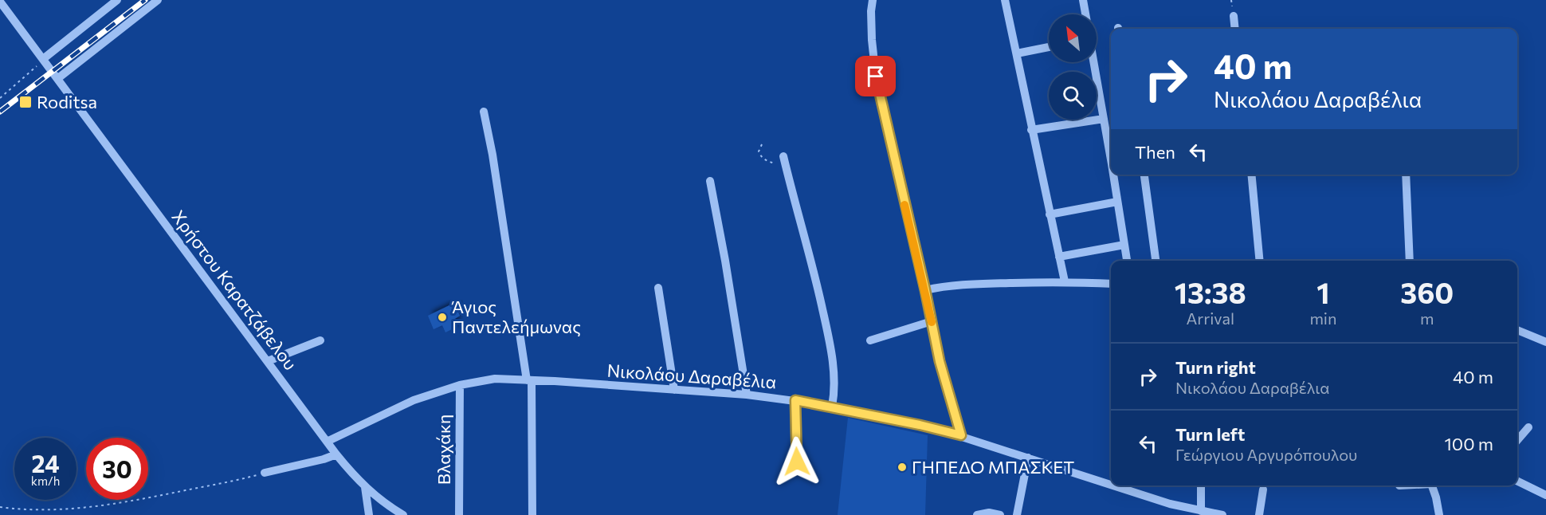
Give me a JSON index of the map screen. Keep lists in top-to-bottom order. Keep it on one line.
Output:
{"streets":{"street":["Χρήστου Καρατζάβελου","Νικολάου Δαραβέλια","Βλαχάκη"]},"crossings":[["Χρήστου Καρατζάβελου","Νικολάου Δαραβέλια"],["Νικολάου Δαραβέλια","Βλαχάκη"]],"places":{"transit":["Roditsa"],"other":["Άγιος Παντελεήμωνας","ΓΗΠΕΔΟ ΜΠΑΣΚΕΤ"]},"north":"top left","page":{"turn":["40 m","Νικολάου Δαραβέλια"],"then":"Then","eta":["13:38","Arrival","1","min","360","m"],"list":[{"name":"Turn right","note":"Νικολάου Δαραβέλια","value":"40 m"},{"name":"Turn left","note":"Γεώργιου Αργυρόπουλου","value":"100 m"}],"speed":"24 km/h","limit":"30"}}
